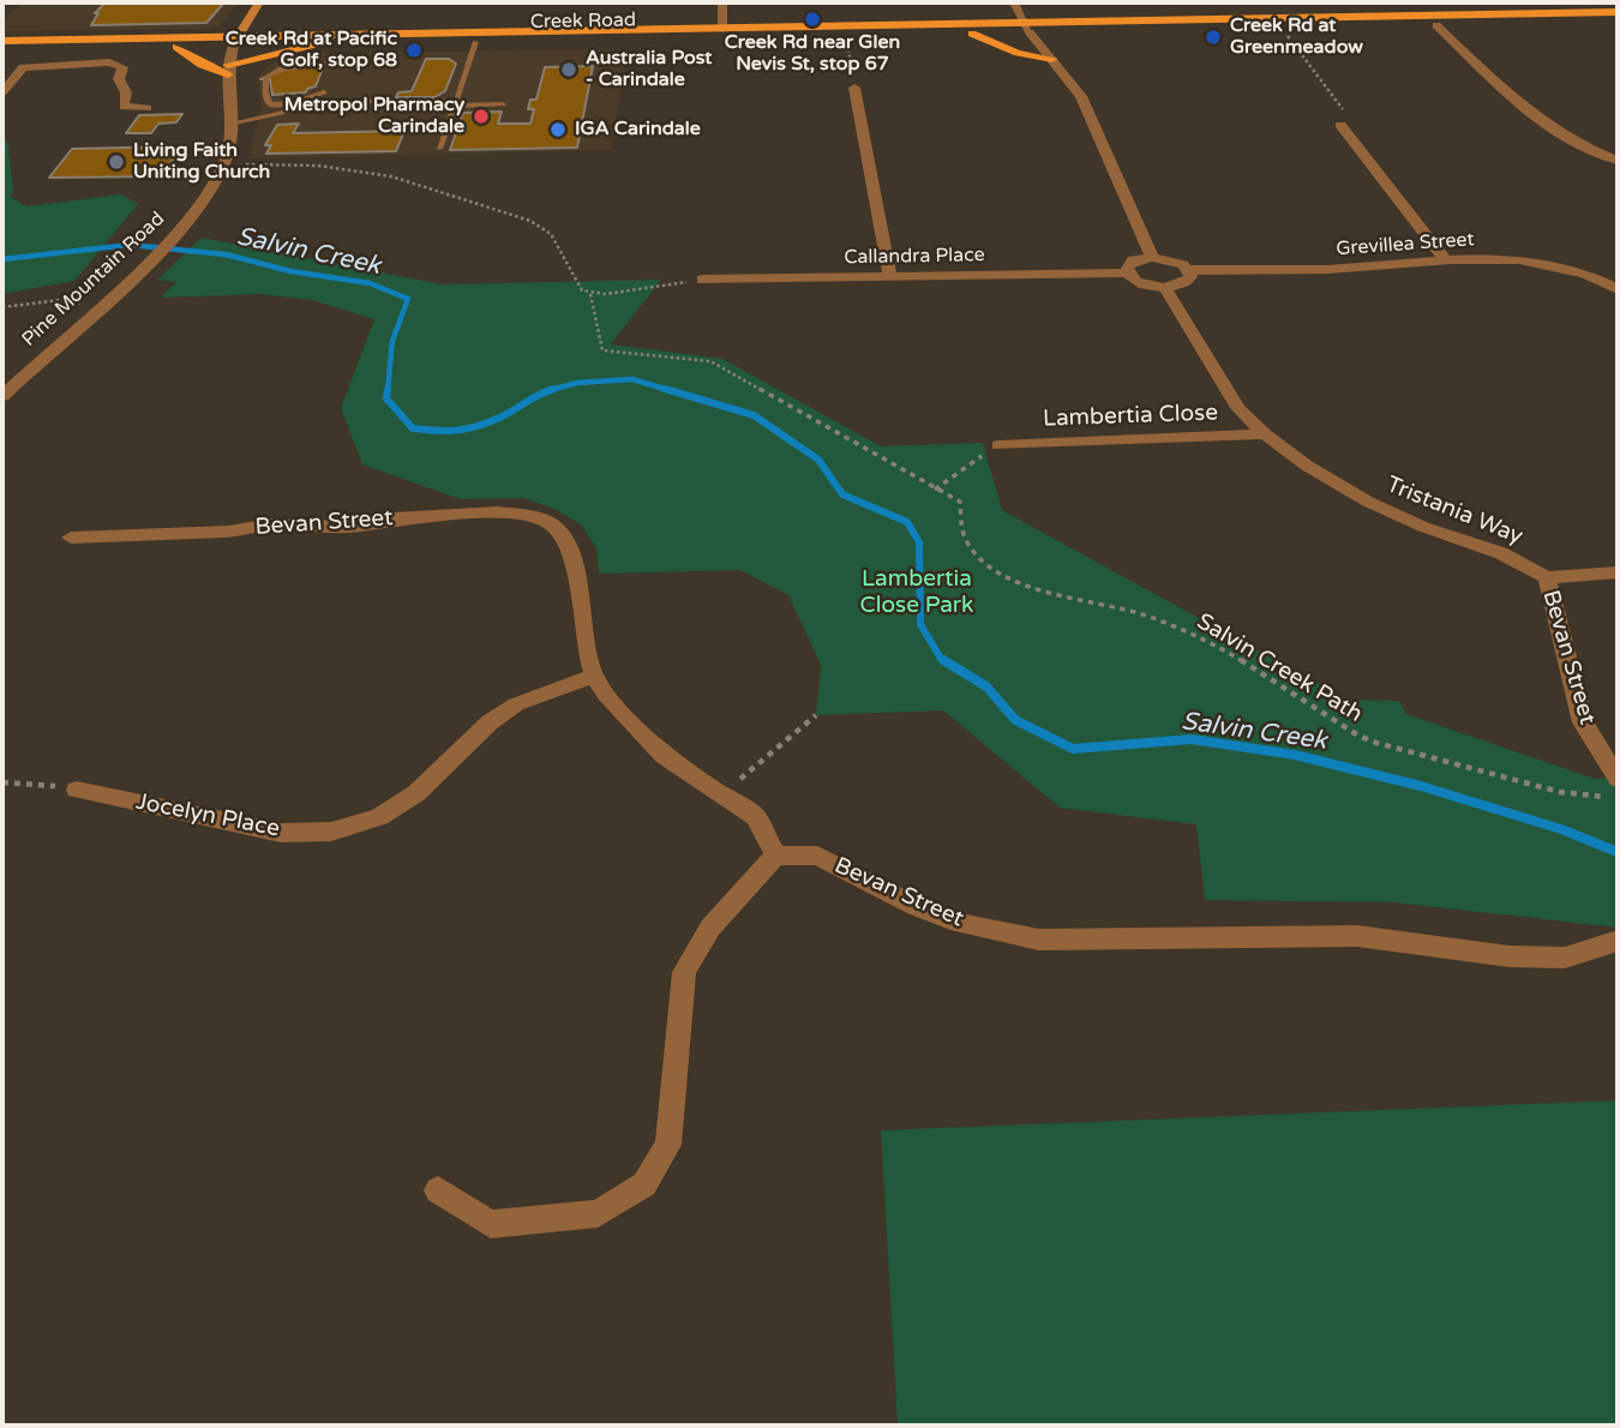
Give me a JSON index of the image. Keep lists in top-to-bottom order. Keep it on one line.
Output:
{"streets":{"main road":["Creek Road","Pine Mountain Road"],"street":["Grevillea Street","Callandra Place","Lambertia Close","Tristania Way","Bevan Street","Jocelyn Place"],"path":["Salvin Creek Path"]},"crossings":[["Creek Road","Pine Mountain Road"],["Lambertia Close","Tristania Way"],["Tristania Way","Bevan Street"],["Bevan Street","Jocelyn Place"]],"water":["Salvin Creek"],"parks":["Lambertia Close Park"],"places":["Creek Rd near Glen Nevis St, stop 67","Creek Rd at Greenmeadow","Creek Rd at Pacific Golf, stop 68","Australia Post - Carindale","Metropol Pharmacy Carindale","IGA Carindale","Living Faith Uniting Church"]}
